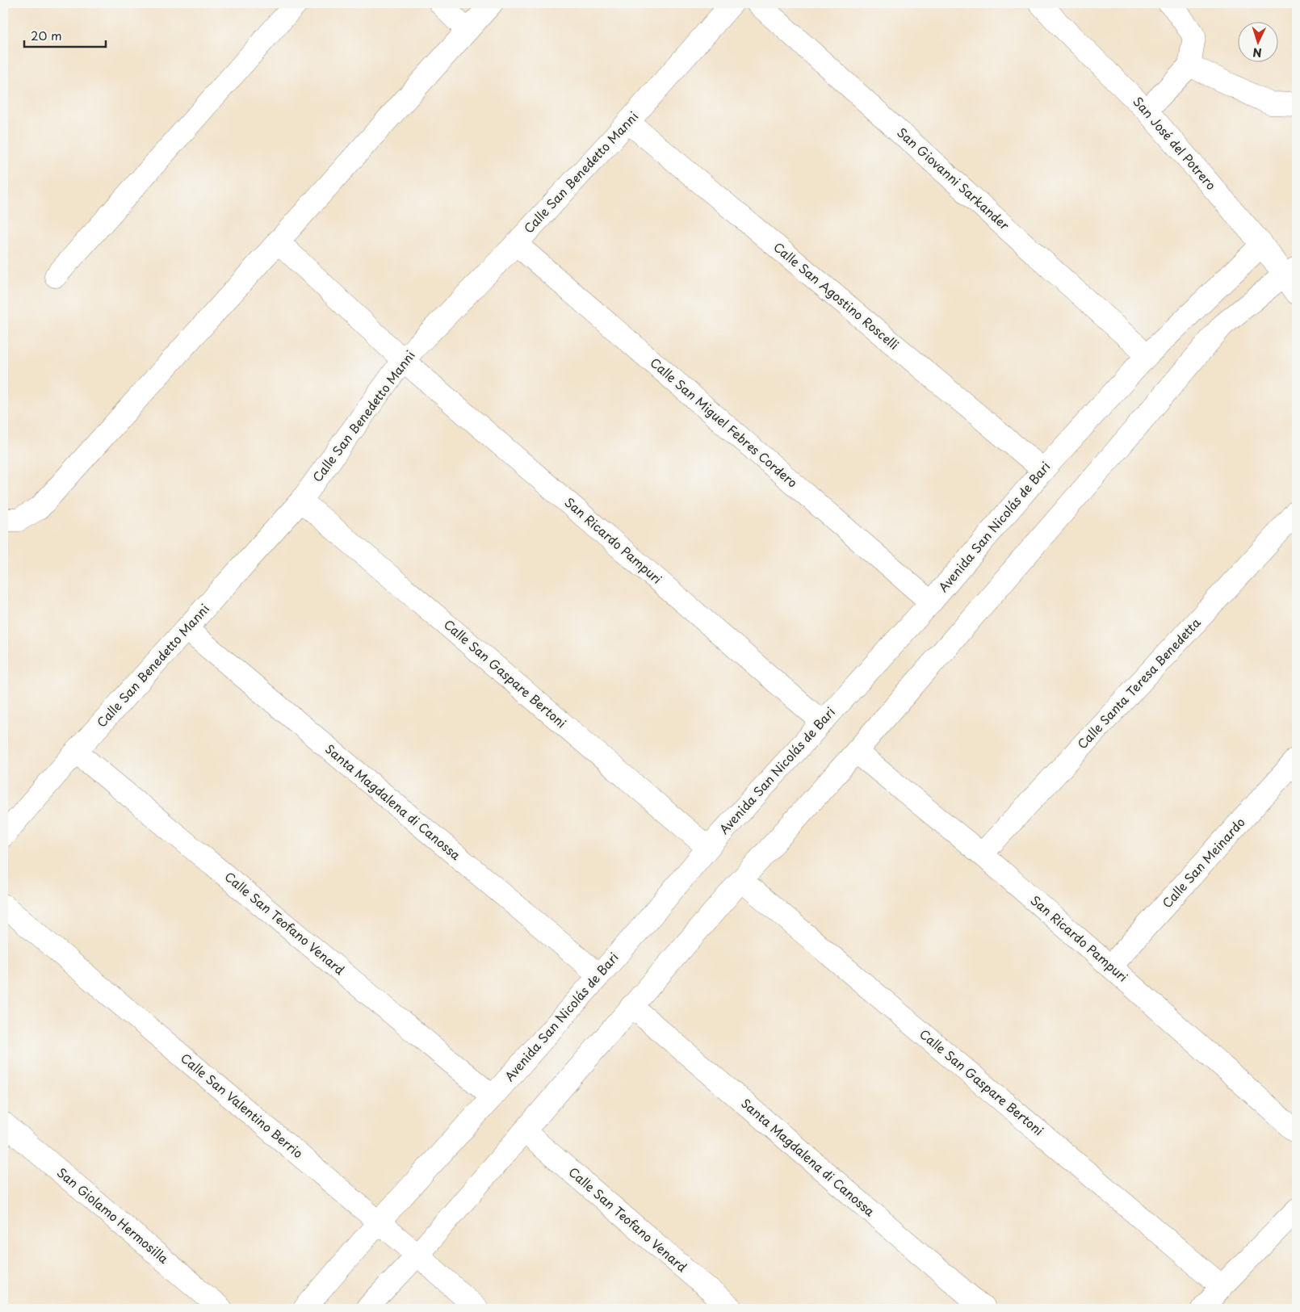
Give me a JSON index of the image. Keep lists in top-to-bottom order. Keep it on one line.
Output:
{"streets":{"street":["San José del Potrero","Calle San Benedetto Manni","San Giovanni Sarkander","Calle San Agostino Roscelli","Calle San Miguel Febres Cordero","Avenida San Nicolás de Bari","San Ricardo Pampuri","Calle San Gaspare Bertoni","Calle Santa Teresa Benedetta","Santa Magdalena di Canossa","Calle San Meinardo","Calle San Teofano Venard","Calle San Valentino Berrio","San Giolamo Hermosilla"]},"crossings":[["San José del Potrero","Avenida San Nicolás de Bari"],["Calle San Benedetto Manni","Calle San Agostino Roscelli"],["Calle San Benedetto Manni","Calle San Miguel Febres Cordero"],["Calle San Benedetto Manni","San Ricardo Pampuri"],["Calle San Benedetto Manni","Calle San Gaspare Bertoni"],["Calle San Benedetto Manni","Santa Magdalena di Canossa"],["Calle San Benedetto Manni","Calle San Teofano Venard"],["San Giovanni Sarkander","Avenida San Nicolás de Bari"],["Calle San Agostino Roscelli","Avenida San Nicolás de Bari"],["Calle San Miguel Febres Cordero","Avenida San Nicolás de Bari"],["Avenida San Nicolás de Bari","San Ricardo Pampuri"],["Avenida San Nicolás de Bari","Calle San Gaspare Bertoni"],["Avenida San Nicolás de Bari","Santa Magdalena di Canossa"],["Avenida San Nicolás de Bari","Calle San Teofano Venard"],["Avenida San Nicolás de Bari","Calle San Valentino Berrio"],["San Ricardo Pampuri","Calle Santa Teresa Benedetta"],["San Ricardo Pampuri","Calle San Meinardo"]],"scale_bar":"20 m","north":"bottom"}
